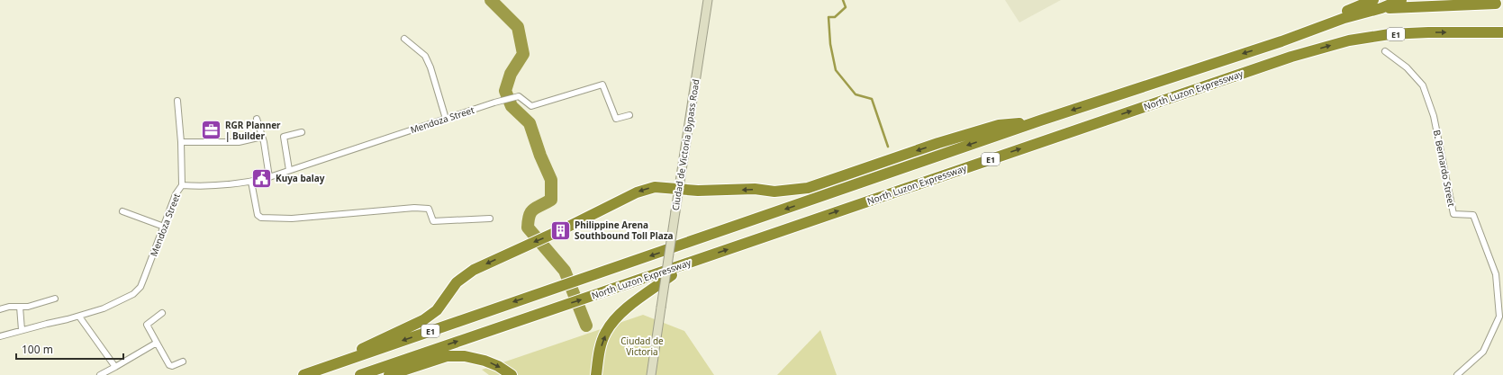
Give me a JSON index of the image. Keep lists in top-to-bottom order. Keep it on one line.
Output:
{"streets":{"highway":["E1","North Luzon Expressway"],"main road":["Ciudad de Victoria Bypass Road"],"street":["Mendoza Street","B. Bernardo Street"]},"parks":["Ciudad de Victoria"],"places":{"office":["RGR Planner | Builder"],"public building":["Kuya balay"],"building":["Philippine Arena Southbound Toll Plaza"]},"scale_bar":"100 m"}
